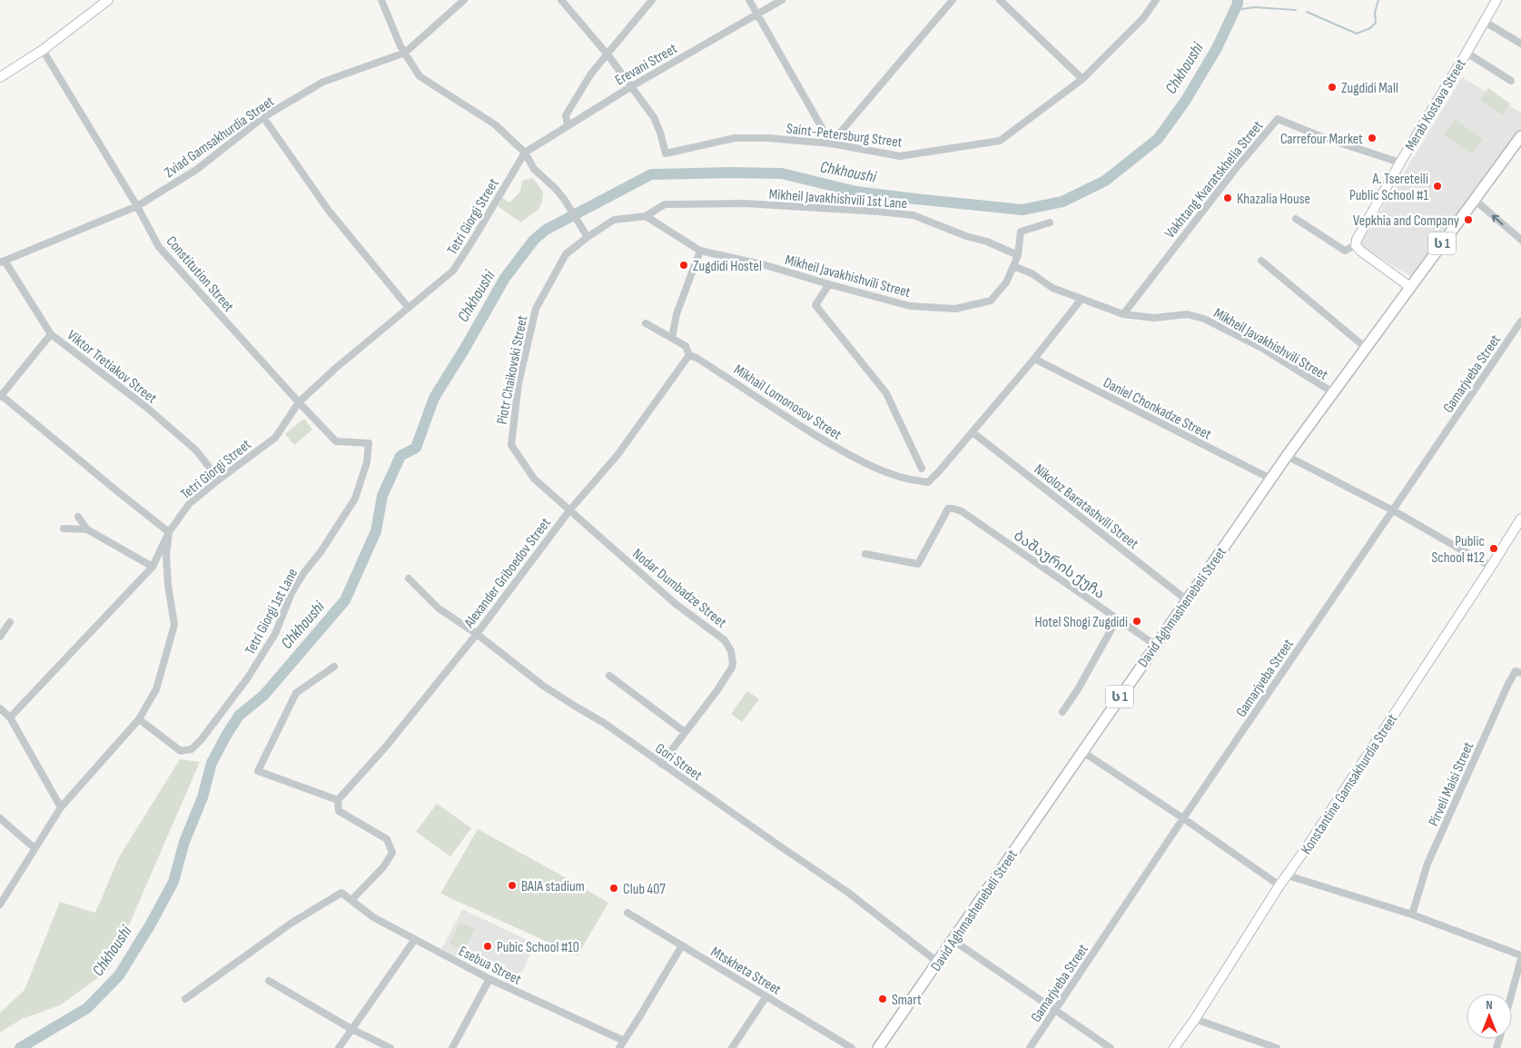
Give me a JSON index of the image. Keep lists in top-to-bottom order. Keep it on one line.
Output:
{"streets":{"highway":["ს 1","David Aghmashenebeli Street"],"main road":["Merab Kostava Street","Konstantine Gamsakhurdia Street"],"street":["Erevani Street","Saint-Petersburg Street","Zviad Gamsakhurdia Street","Vakhtang Kvaratskhelia Street","Mikheil Javakhishvili 1st Lane","Tetri Giorgi Street","Constitution Street","Mikheil Javakhishvili Street","Viktor Tretiakov Street","Piotr Chaikovski Street","Gamarjveba Street","Mikhail Lomonosov Street","Daniel Chonkadze Street","Nikoloz Baratashvili Street","ბაშაურის ქუჩა","Alexander Griboedov Street","Nodar Dumbadze Street","Tetri Giorgi 1st Lane","Gori Street","Pirveli Maisi Street","Esebua Street","Mtskheta Street"]},"crossings":[["Erevani Street","Saint-Petersburg Street"],["Erevani Street","Tetri Giorgi Street"],["Merab Kostava Street","Vakhtang Kvaratskhelia Street"],["Zviad Gamsakhurdia Street","Constitution Street"],["Zviad Gamsakhurdia Street","Viktor Tretiakov Street"],["Vakhtang Kvaratskhelia Street","Mikheil Javakhishvili Street"],["Mikheil Javakhishvili 1st Lane","Mikheil Javakhishvili Street"],["Mikheil Javakhishvili 1st Lane","Piotr Chaikovski Street"],["Tetri Giorgi Street","Constitution Street"],["Tetri Giorgi Street","Viktor Tretiakov Street"],["Tetri Giorgi Street","Tetri Giorgi 1st Lane"],["ს 1","David Aghmashenebeli Street"],["Constitution Street","Tetri Giorgi 1st Lane"],["Mikheil Javakhishvili Street","Piotr Chaikovski Street"],["Mikheil Javakhishvili Street","David Aghmashenebeli Street"],["Piotr Chaikovski Street","Alexander Griboedov Street"],["Piotr Chaikovski Street","Nodar Dumbadze Street"],["Mikhail Lomonosov Street","Nikoloz Baratashvili Street"],["Mikhail Lomonosov Street","Alexander Griboedov Street"],["Daniel Chonkadze Street","David Aghmashenebeli Street"],["Nikoloz Baratashvili Street","David Aghmashenebeli Street"],["ბაშაურის ქუჩა","David Aghmashenebeli Street"],["Alexander Griboedov Street","Nodar Dumbadze Street"],["Alexander Griboedov Street","Gori Street"],["Nodar Dumbadze Street","Gori Street"],["David Aghmashenebeli Street","Gori Street"]],"water":["Chkhoushi"],"places":["Zugdidi Mall","Carrefour Market","A. Tsereteili Public School #1","Khazalia House","Vepkhia and Company","Zugdidi Hostel","Public School #12","Hotel Shogi Zugdidi","BAIA stadium","Club 407","Pubic School #10","Smart"],"north":"top"}
